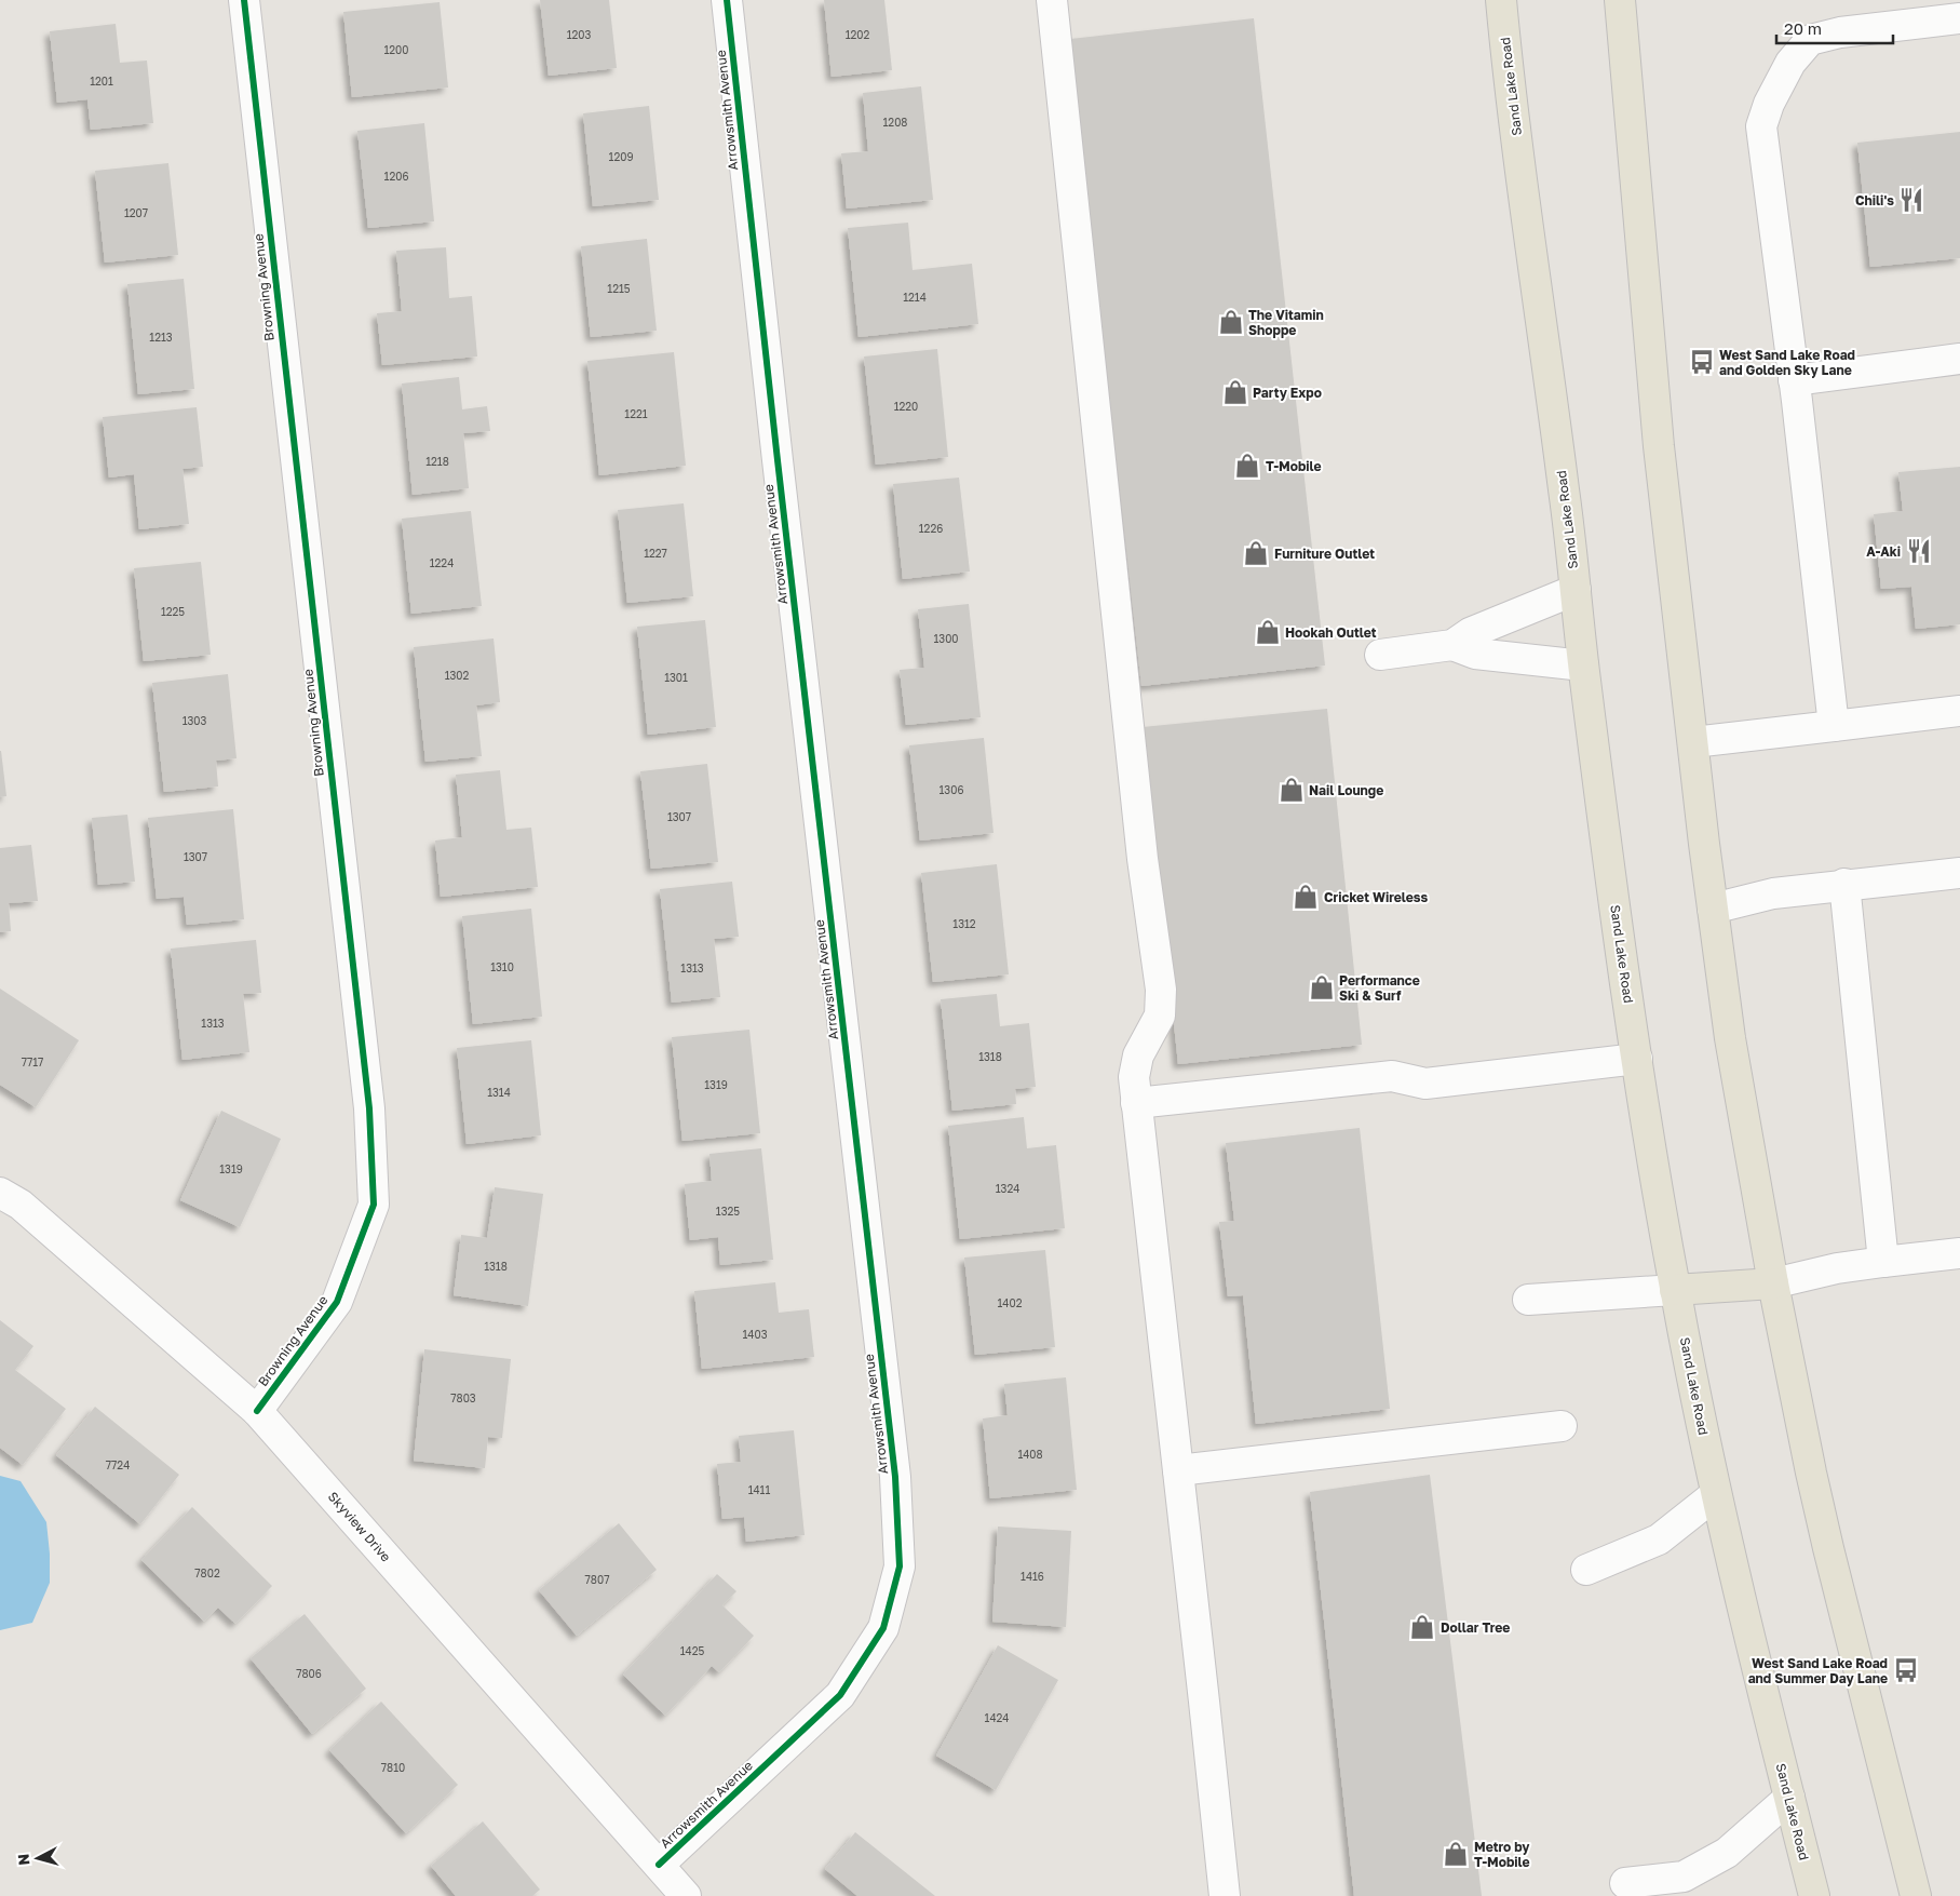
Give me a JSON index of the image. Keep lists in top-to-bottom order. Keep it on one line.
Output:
{"streets":{"main road":["Sand Lake Road"],"street":["Arrowsmith Avenue","Browning Avenue","Skyview Drive"]},"crossings":[["Arrowsmith Avenue","Skyview Drive"],["Browning Avenue","Skyview Drive"]],"places":{"restaurant":["Chili's","A-Aki"],"shop":["The Vitamin Shoppe","Party Expo","T-Mobile","Furniture Outlet","Hookah Outlet","Nail Lounge","Cricket Wireless","Performance Ski & Surf","Dollar Tree","Metro by T-Mobile"],"bus stop":["West Sand Lake Road and Golden Sky Lane","West Sand Lake Road and Summer Day Lane"]},"house_numbers":["1203","1202","1200","1201","1208","1209","1206","1207","1215","1214","1213","1220","1221","1218","1226","1227","1224","1225","1300","1302","1301","1303","1306","1307","1307","1312","1310","1313","1313","1318","7717","1319","1314","1319","1324","1325","1318","1402","1403","7803","1408","7724","1411","7802","1416","7807","1425","7806","1424","7810"],"scale_bar":"20 m","north":"left"}
